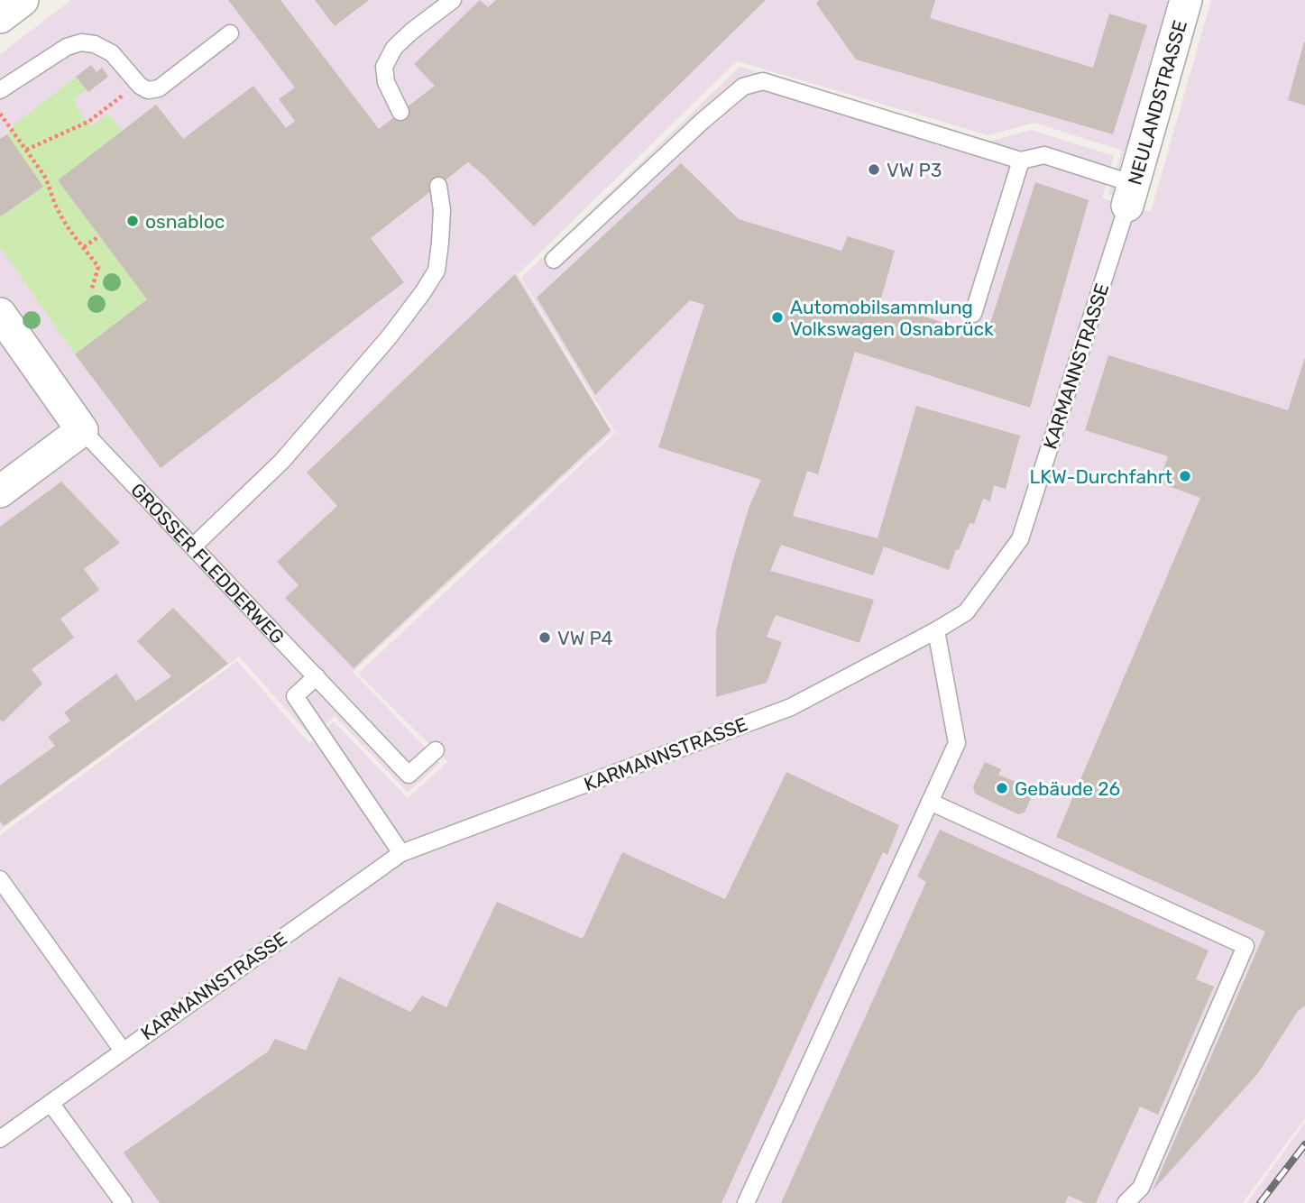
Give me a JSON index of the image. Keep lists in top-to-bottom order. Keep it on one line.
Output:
{"streets":{"street":["NEULANDSTRASSE","GROSSER FLEDDERWEG"],"lane":["KARMANNSTRASSE"]},"crossings":[["NEULANDSTRASSE","KARMANNSTRASSE"]],"places":["VW P3","osnabloc","Automobilsammlung Volkswagen Osnabrück","LKW-Durchfahrt","VW P4","Gebäude 26"]}
